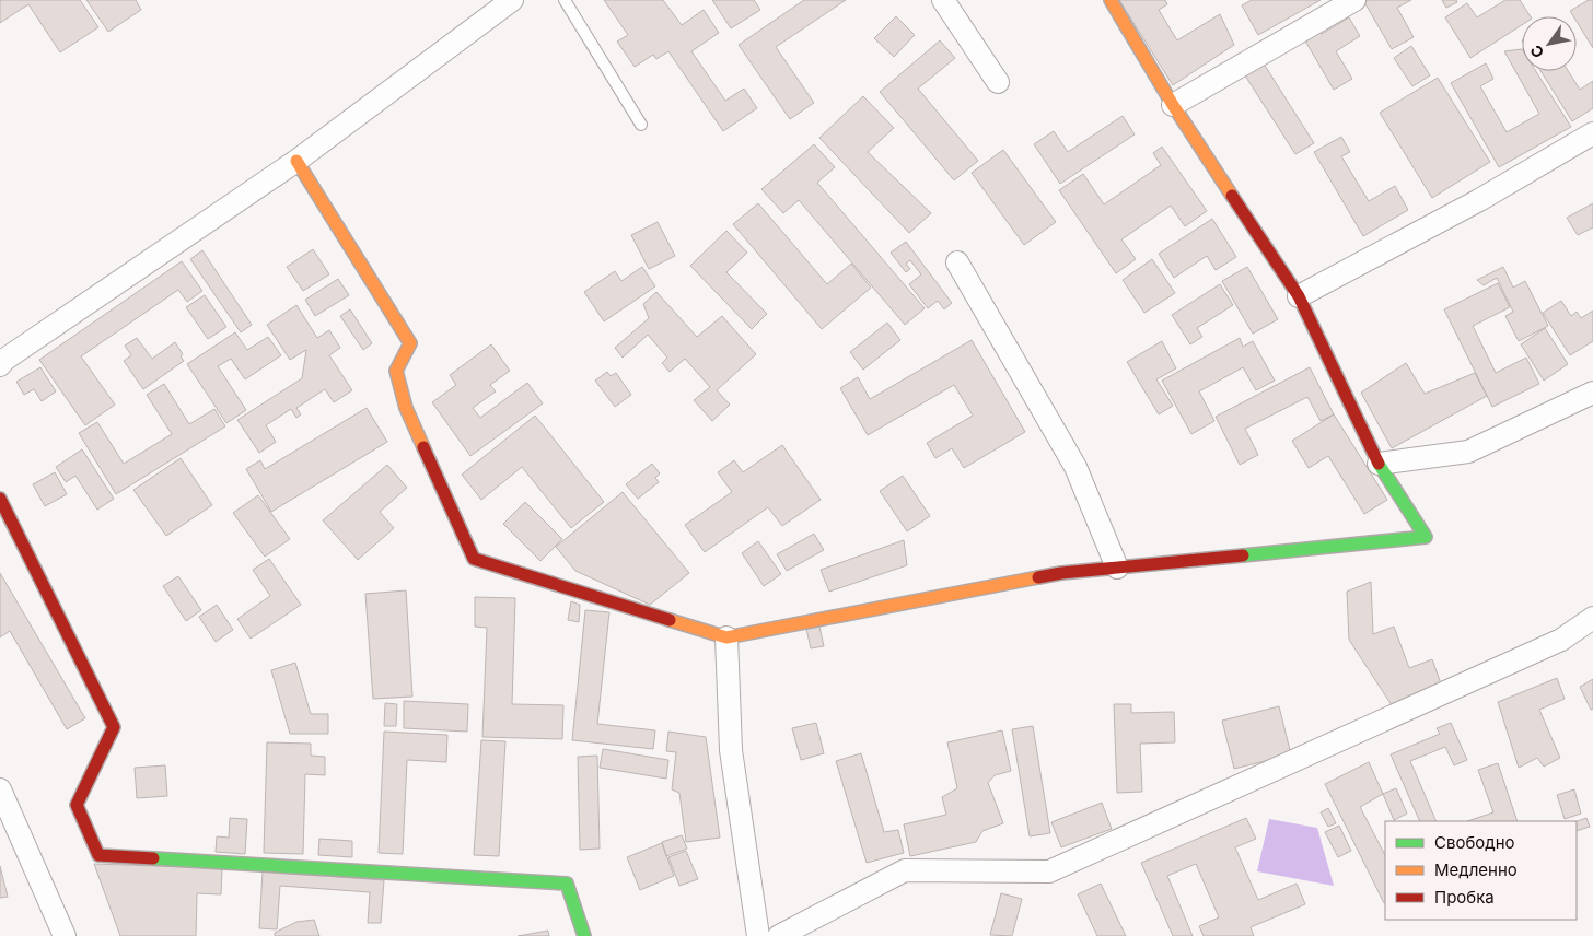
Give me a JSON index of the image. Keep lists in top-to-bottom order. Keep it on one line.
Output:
{"legend":["Свободно","Медленно","Пробка"],"north":"bottom left"}
